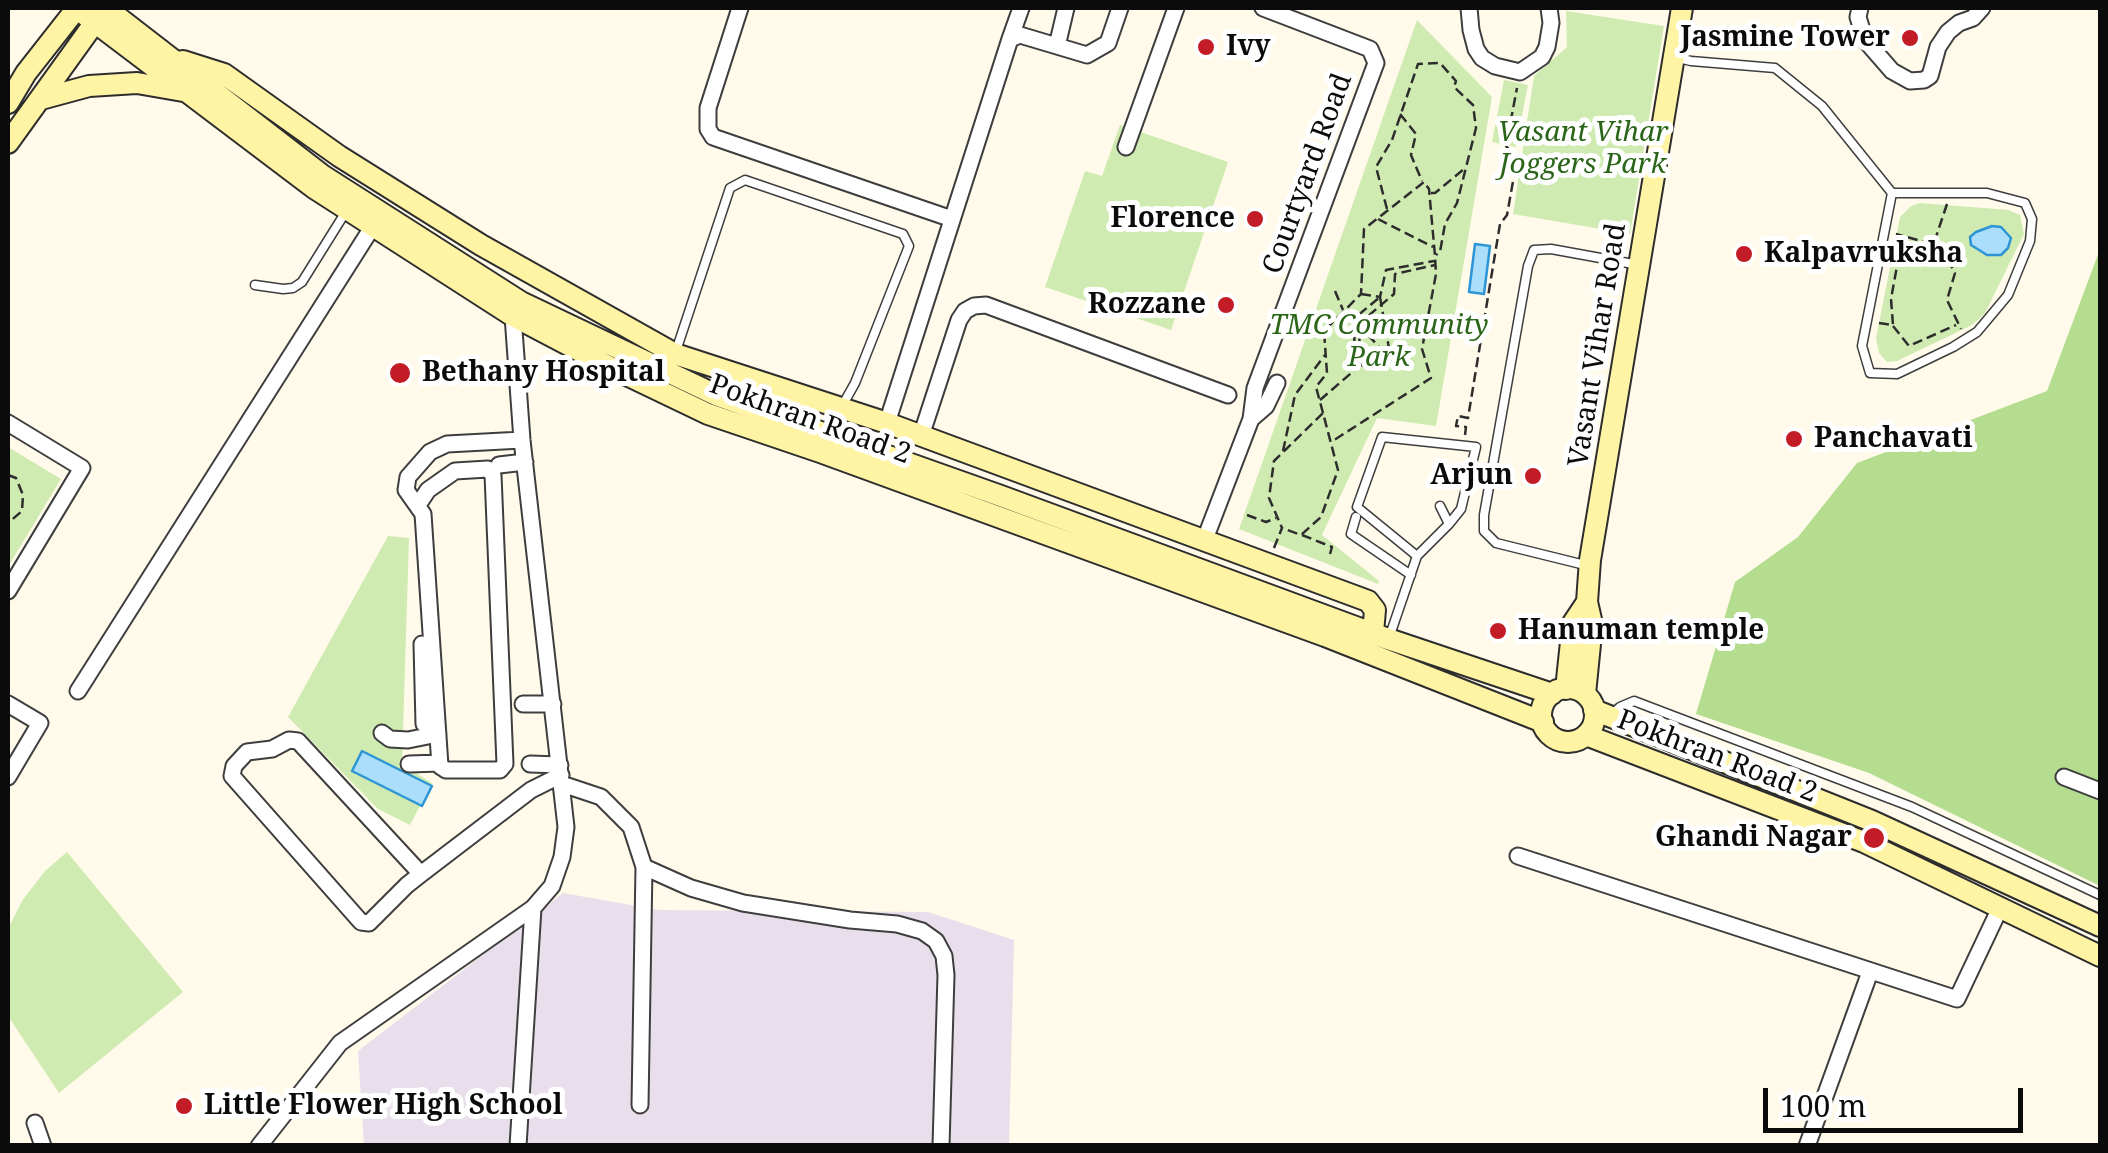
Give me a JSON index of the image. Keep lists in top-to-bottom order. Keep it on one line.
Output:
{"streets":{"main road":["Vasant Vihar Road","Pokhran Road 2"],"street":["Courtyard Road"]},"crossings":[["Vasant Vihar Road","Pokhran Road 2"]],"parks":["Vasant Vihar Joggers Park","TMC Community Park"],"places":["Jasmine Tower","Ivy","Florence","Kalpavruksha","Rozzane","Bethany Hospital","Panchavati","Arjun","Hanuman temple","Ghandi Nagar","Little Flower High School"],"scale_bar":"100 m"}
